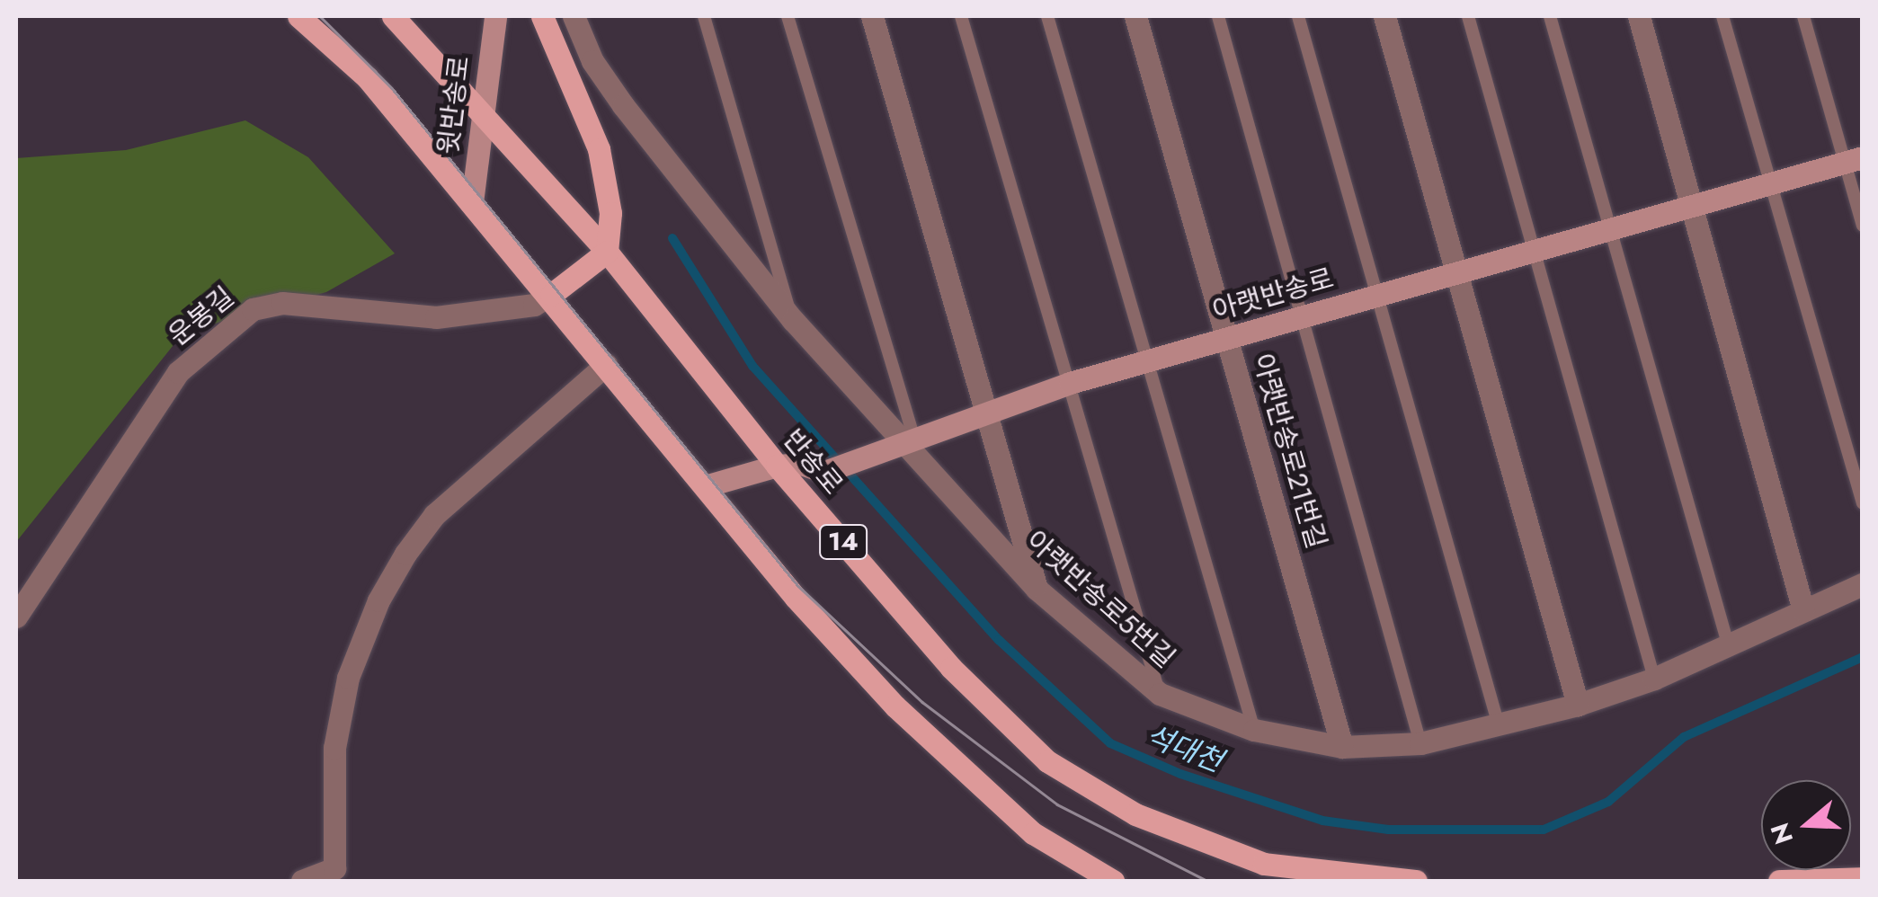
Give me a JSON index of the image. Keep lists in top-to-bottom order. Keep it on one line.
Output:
{"streets":{"main road":["윗반송로","아랫반송로","반송로","14"],"street":["운봉길","아랫반송로21번길","아랫반송로5번길"]},"crossings":[["윗반송로","반송로"],["윗반송로","14"],["아랫반송로","아랫반송로21번길"],["아랫반송로","반송로"],["아랫반송로","14"],["아랫반송로","아랫반송로5번길"],["운봉길","14"],["아랫반송로21번길","아랫반송로5번길"]],"water":["석대천"],"north":"left"}
